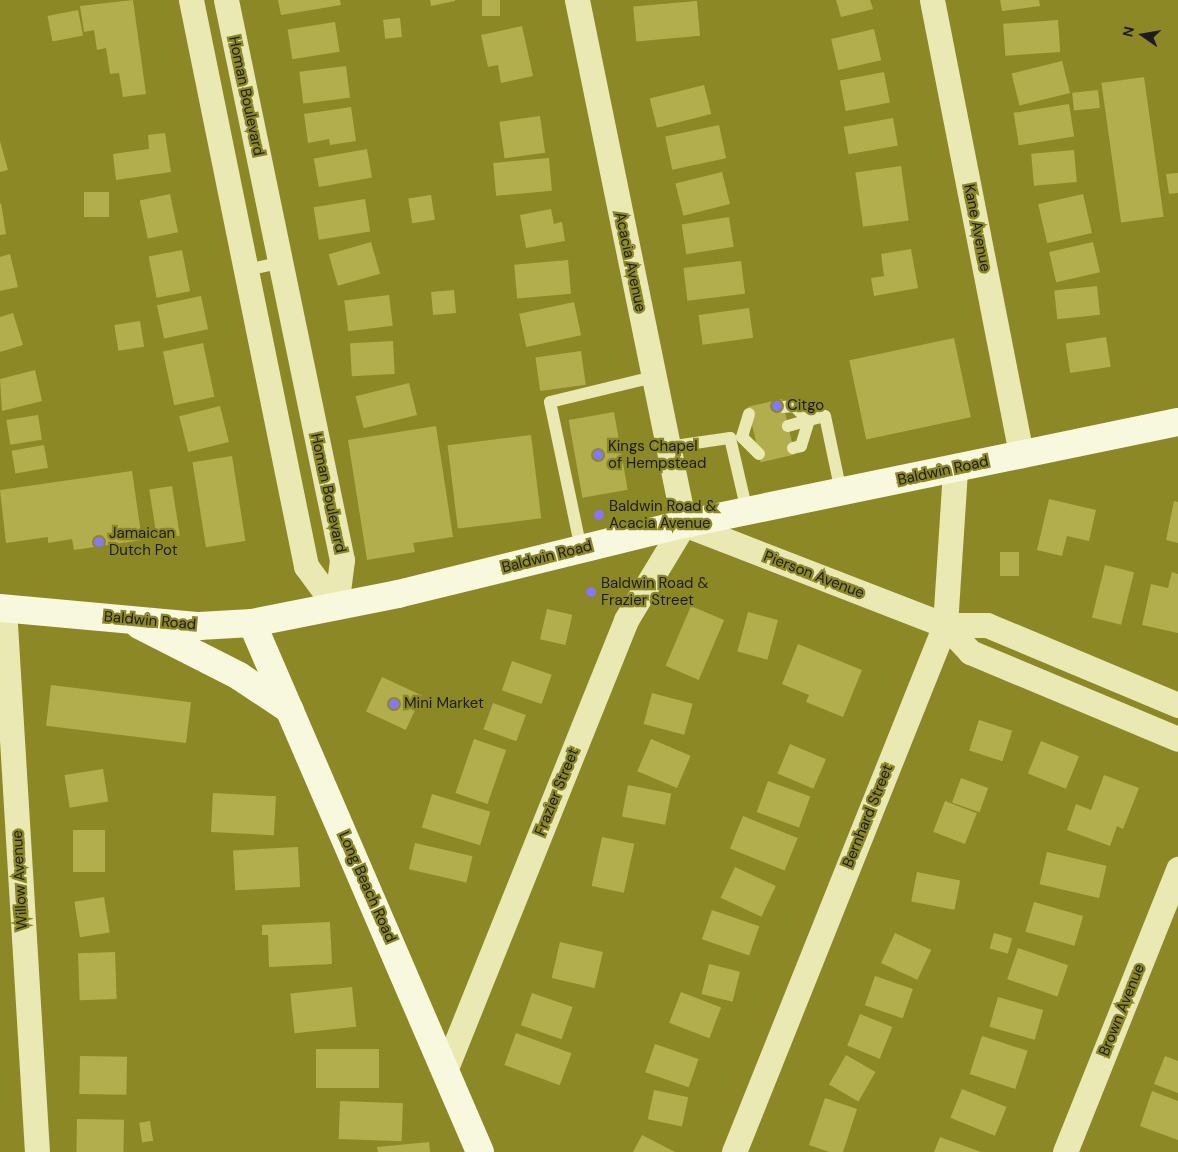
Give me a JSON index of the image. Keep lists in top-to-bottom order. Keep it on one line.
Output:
{"streets":{"main road":["Baldwin Road","Long Beach Road"],"street":["Homan Boulevard","Kane Avenue","Acacia Avenue","Pierson Avenue","Frazier Street","Bernhard Street","Willow Avenue","Brown Avenue"]},"crossings":[["Homan Boulevard","Baldwin Road"],["Kane Avenue","Baldwin Road"],["Acacia Avenue","Baldwin Road"],["Acacia Avenue","Pierson Avenue"],["Acacia Avenue","Frazier Street"],["Baldwin Road","Pierson Avenue"],["Baldwin Road","Frazier Street"],["Baldwin Road","Bernhard Street"],["Baldwin Road","Willow Avenue"],["Baldwin Road","Long Beach Road"],["Pierson Avenue","Frazier Street"],["Pierson Avenue","Bernhard Street"],["Frazier Street","Long Beach Road"]],"places":["Citgo","Kings Chapel of Hempstead","Baldwin Road & Acacia Avenue","Jamaican Dutch Pot","Baldwin Road & Frazier Street","Mini Market"],"north":"left"}
